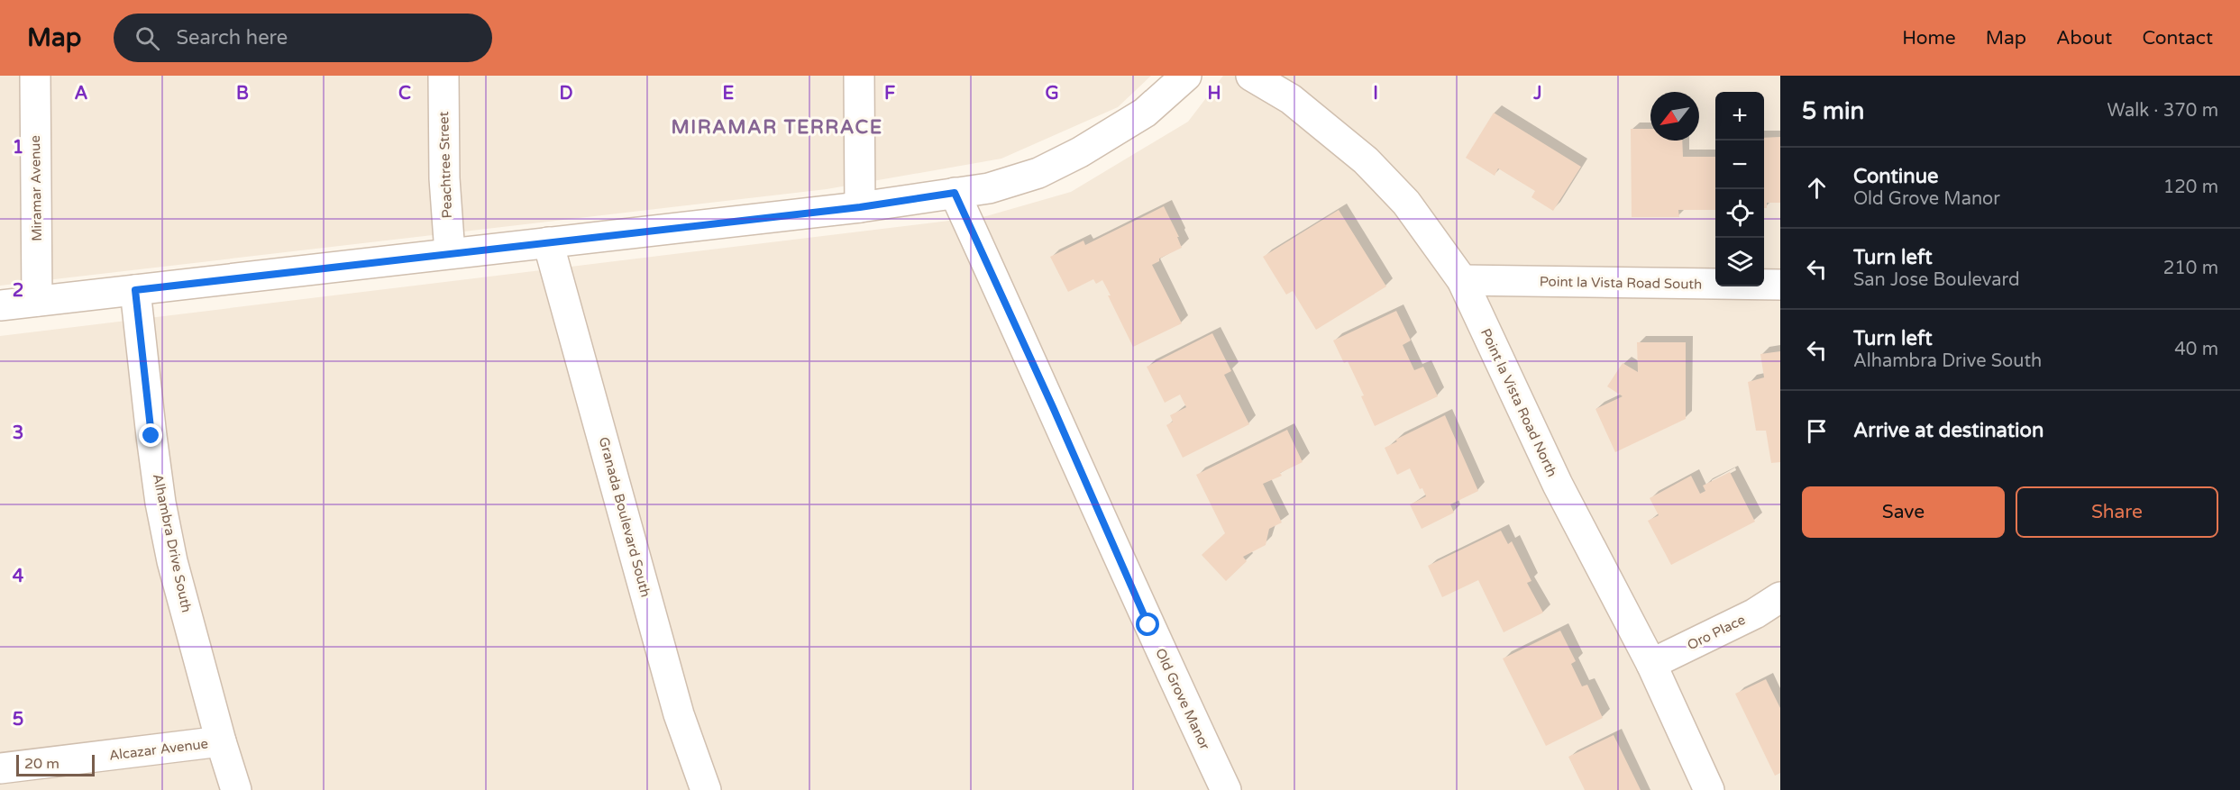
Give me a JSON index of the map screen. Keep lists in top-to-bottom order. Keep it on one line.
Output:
{"streets":{"street":["Peachtree Street","Miramar Avenue","Point la Vista Road South","Point la Vista Road North","Granada Boulevard South","Alhambra Drive South","Oro Place","Old Grove Manor","Alcazar Avenue"]},"crossings":[["Point la Vista Road South","Point la Vista Road North"],["Point la Vista Road North","Oro Place"],["Alhambra Drive South","Alcazar Avenue"]],"districts":["MIRAMAR TERRACE"],"scale_bar":"20 m","north":"bottom left","page":{"header":"Map","search":"Search here","nav":["Home","Map","About","Contact"],"heading":["5 min","Walk · 370 m"],"map_buttons":["+","−"],"list":[["Continue","Old Grove Manor","120 m"],["Turn left","San Jose Boulevard","210 m"],["Turn left","Alhambra Drive South","40 m"],"Arrive at destination"],"buttons":["Save","Share"],"scale":"20 m"},"grid":{"columns":["A","B","C","D","E","F","G","H","I","J"],"rows":["1","2","3","4","5"]}}
